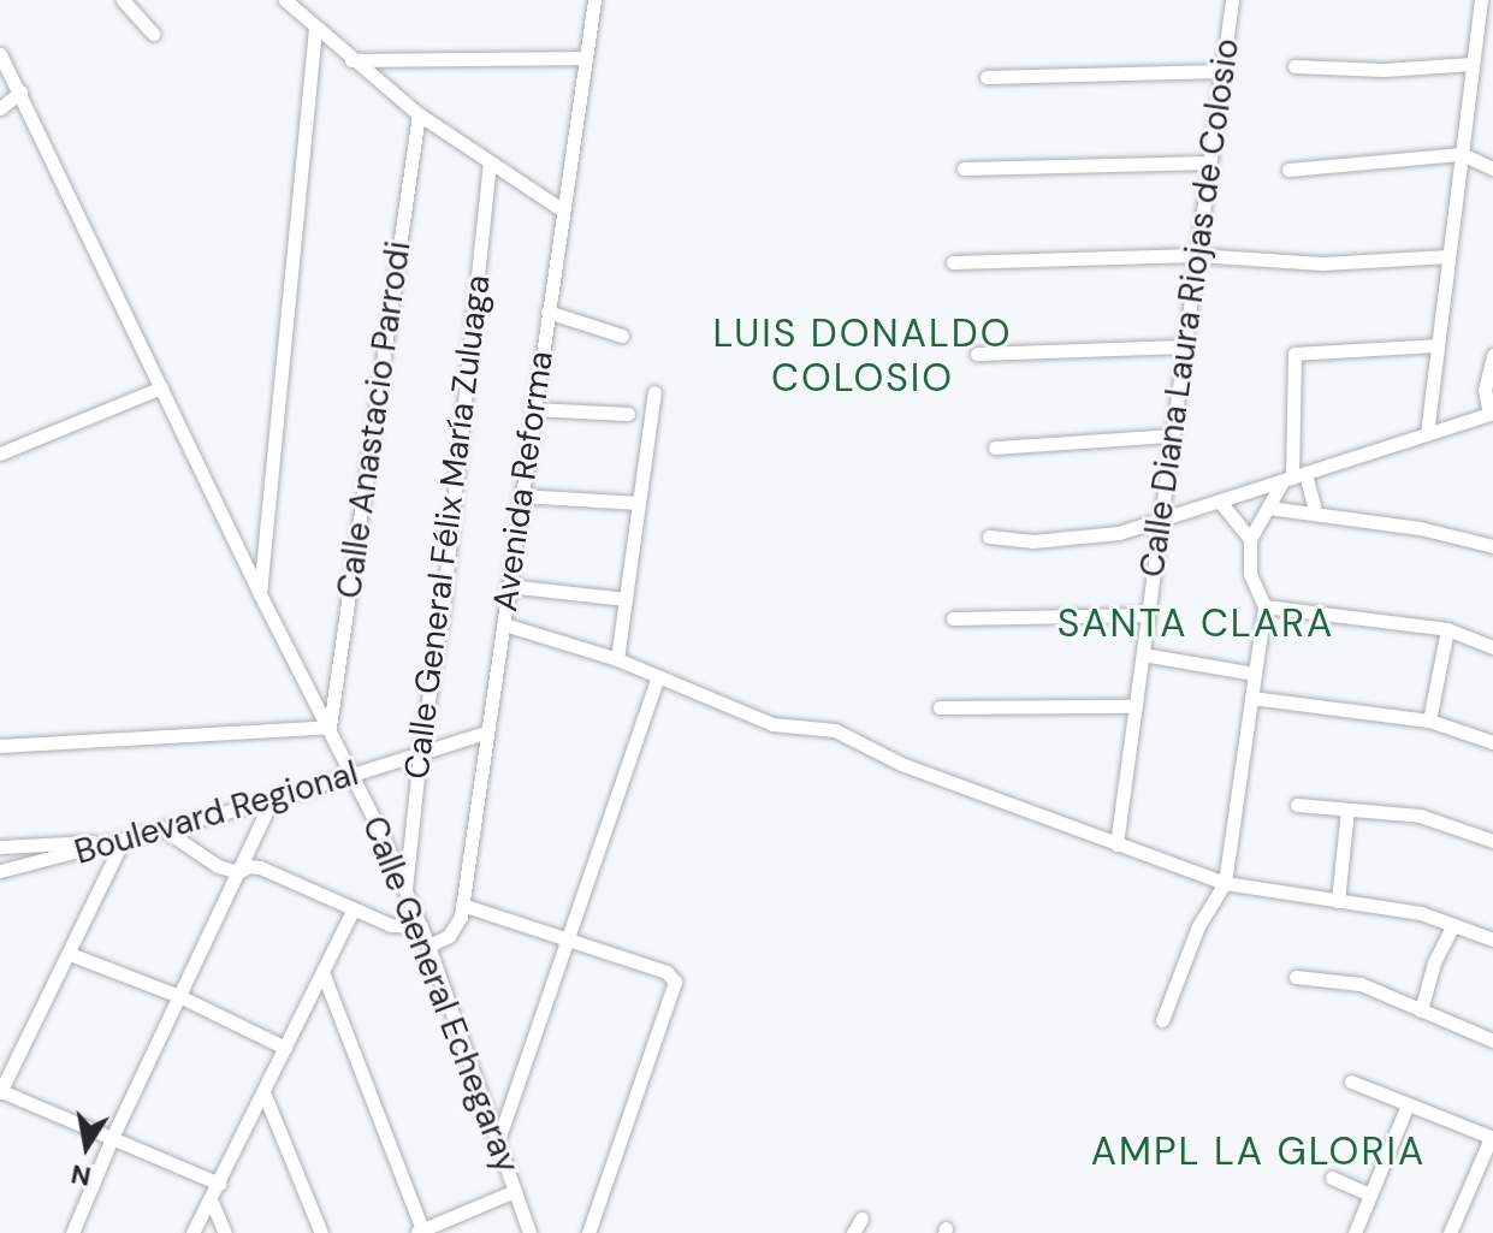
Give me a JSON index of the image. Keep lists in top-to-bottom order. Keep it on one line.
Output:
{"streets":{"street":["Calle Diana Laura Riojas de Colosio","Calle Anastacio Parrodi","Avenida Reforma","Calle General Félix María Zuluaga","Boulevard Regional","Calle General Echegaray"]},"crossings":[["Calle Anastacio Parrodi","Calle General Echegaray"],["Avenida Reforma","Boulevard Regional"],["Avenida Reforma","Calle General Echegaray"],["Calle General Félix María Zuluaga","Boulevard Regional"],["Calle General Félix María Zuluaga","Calle General Echegaray"],["Boulevard Regional","Calle General Echegaray"]],"districts":["LUIS DONALDO COLOSIO","SANTA CLARA","AMPL LA GLORIA"],"north":"bottom"}
